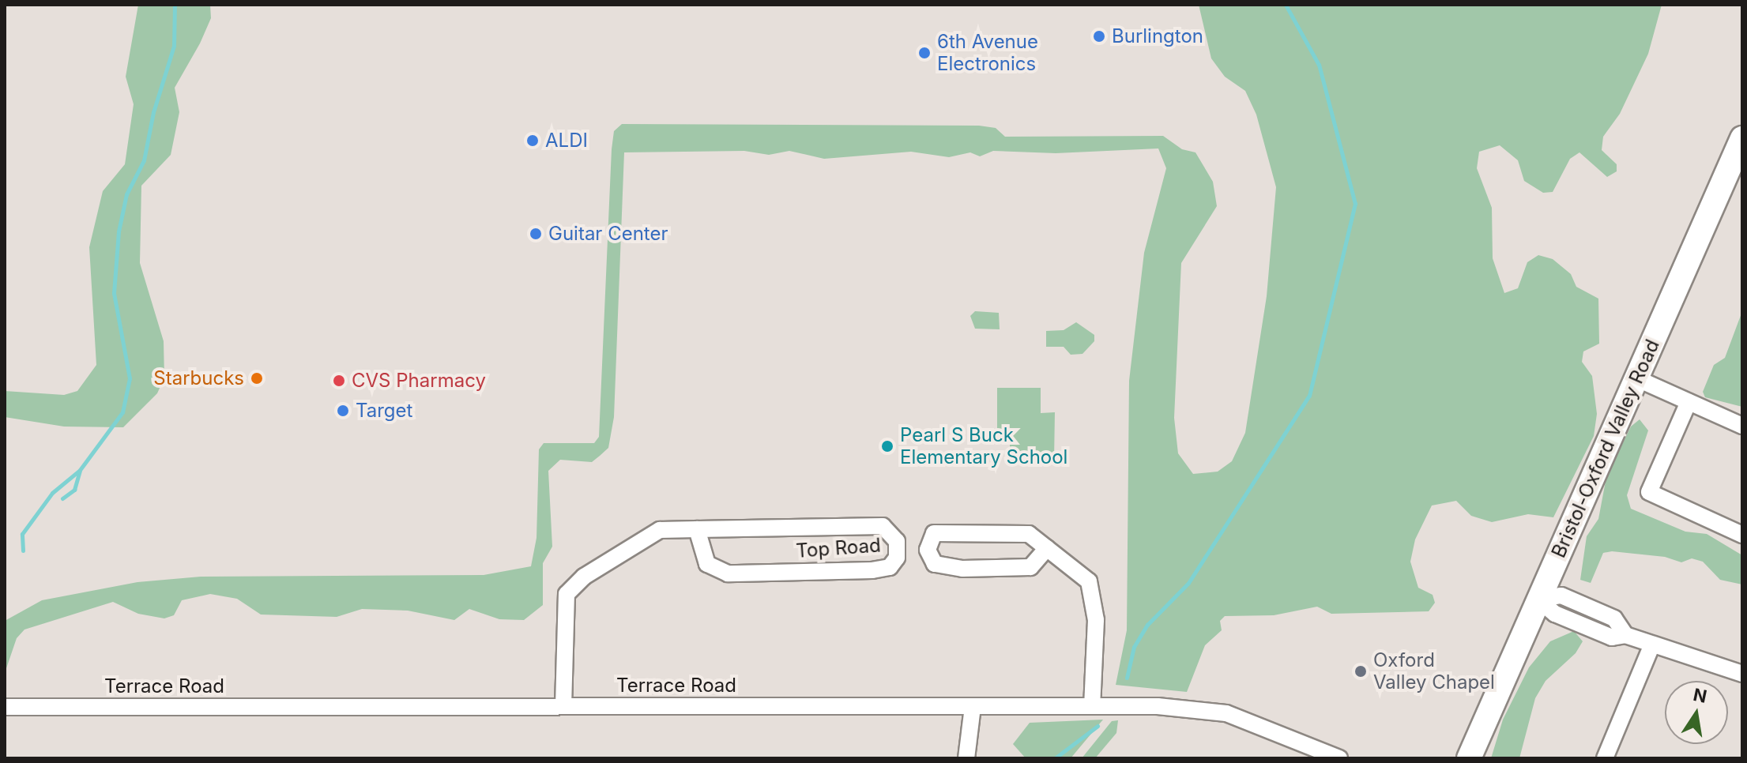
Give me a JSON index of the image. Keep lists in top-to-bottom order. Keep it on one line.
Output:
{"streets":{"main road":["Bristol-Oxford Valley Road"],"street":["Top Road","Terrace Road"]},"crossings":[["Top Road","Terrace Road"]],"places":["Burlington","6th Avenue Electronics","ALDI","Guitar Center","Starbucks","CVS Pharmacy","Target","Pearl S Buck Elementary School","Oxford Valley Chapel"],"north":"top"}
